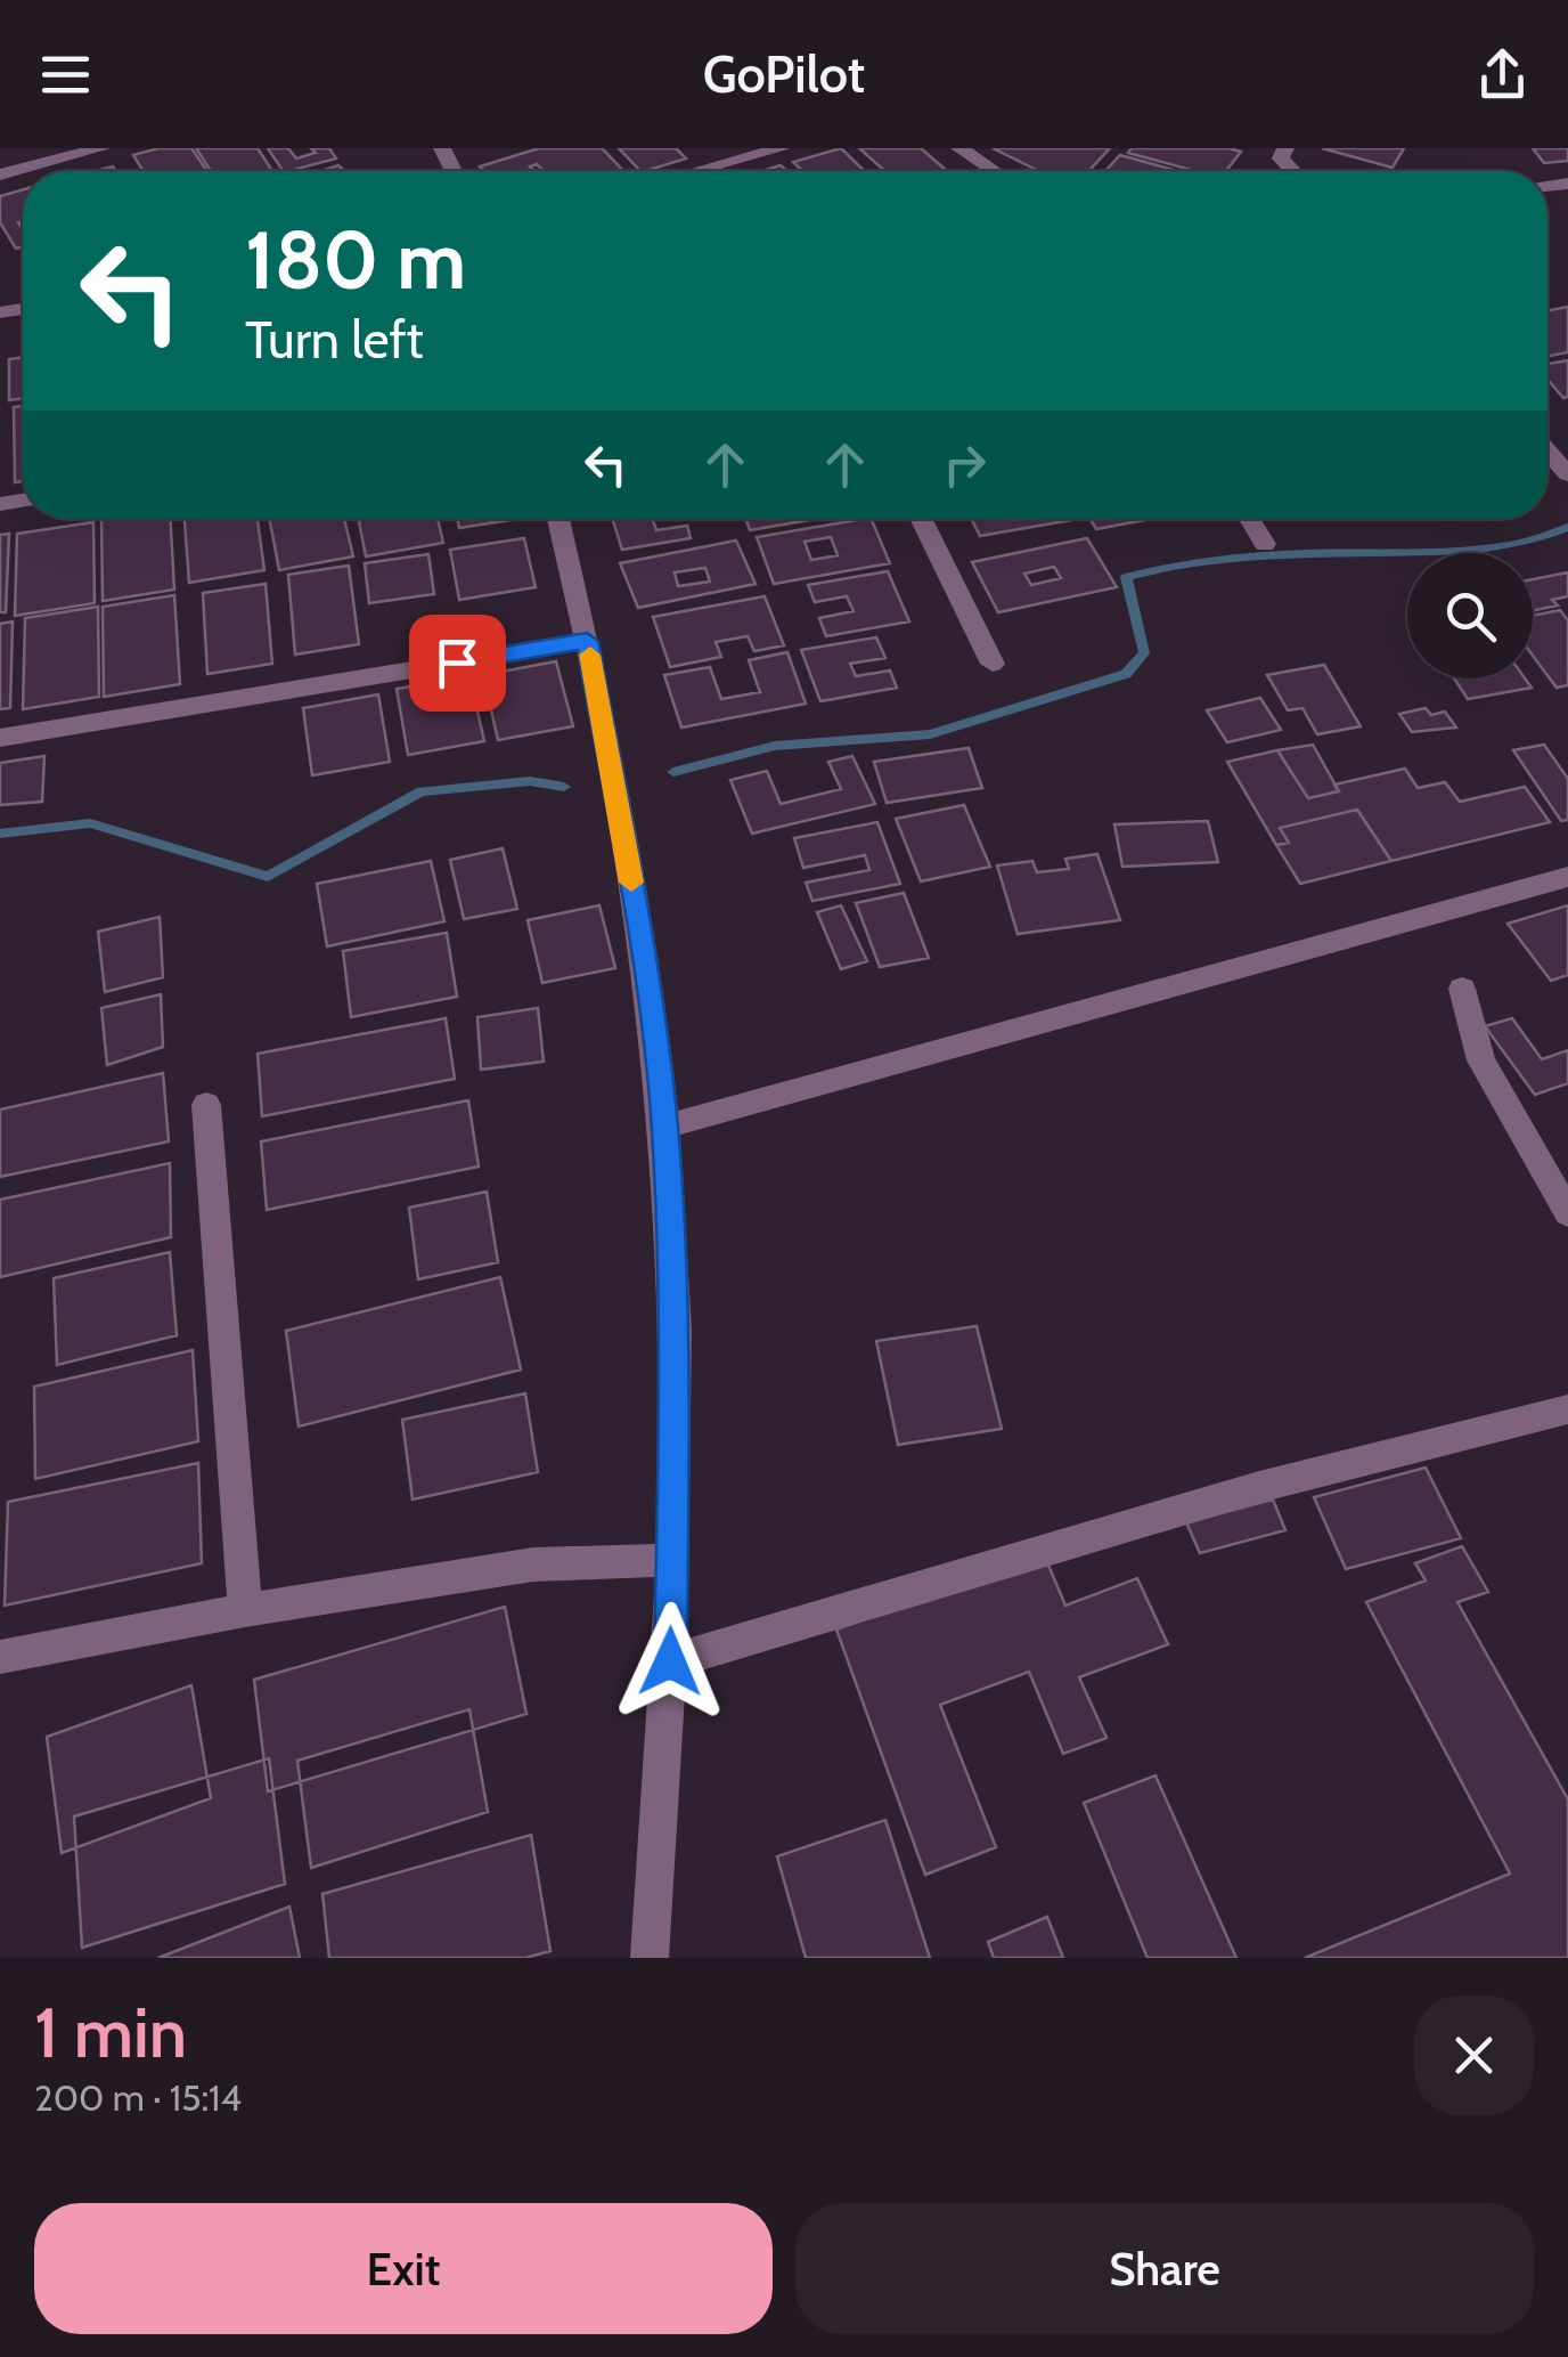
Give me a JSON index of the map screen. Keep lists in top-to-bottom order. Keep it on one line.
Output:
{"page":{"header":"GoPilot","turn":["180 m","Turn left"],"heading":["1 min","200 m · 15:14"],"buttons":["Exit","Share"]}}
